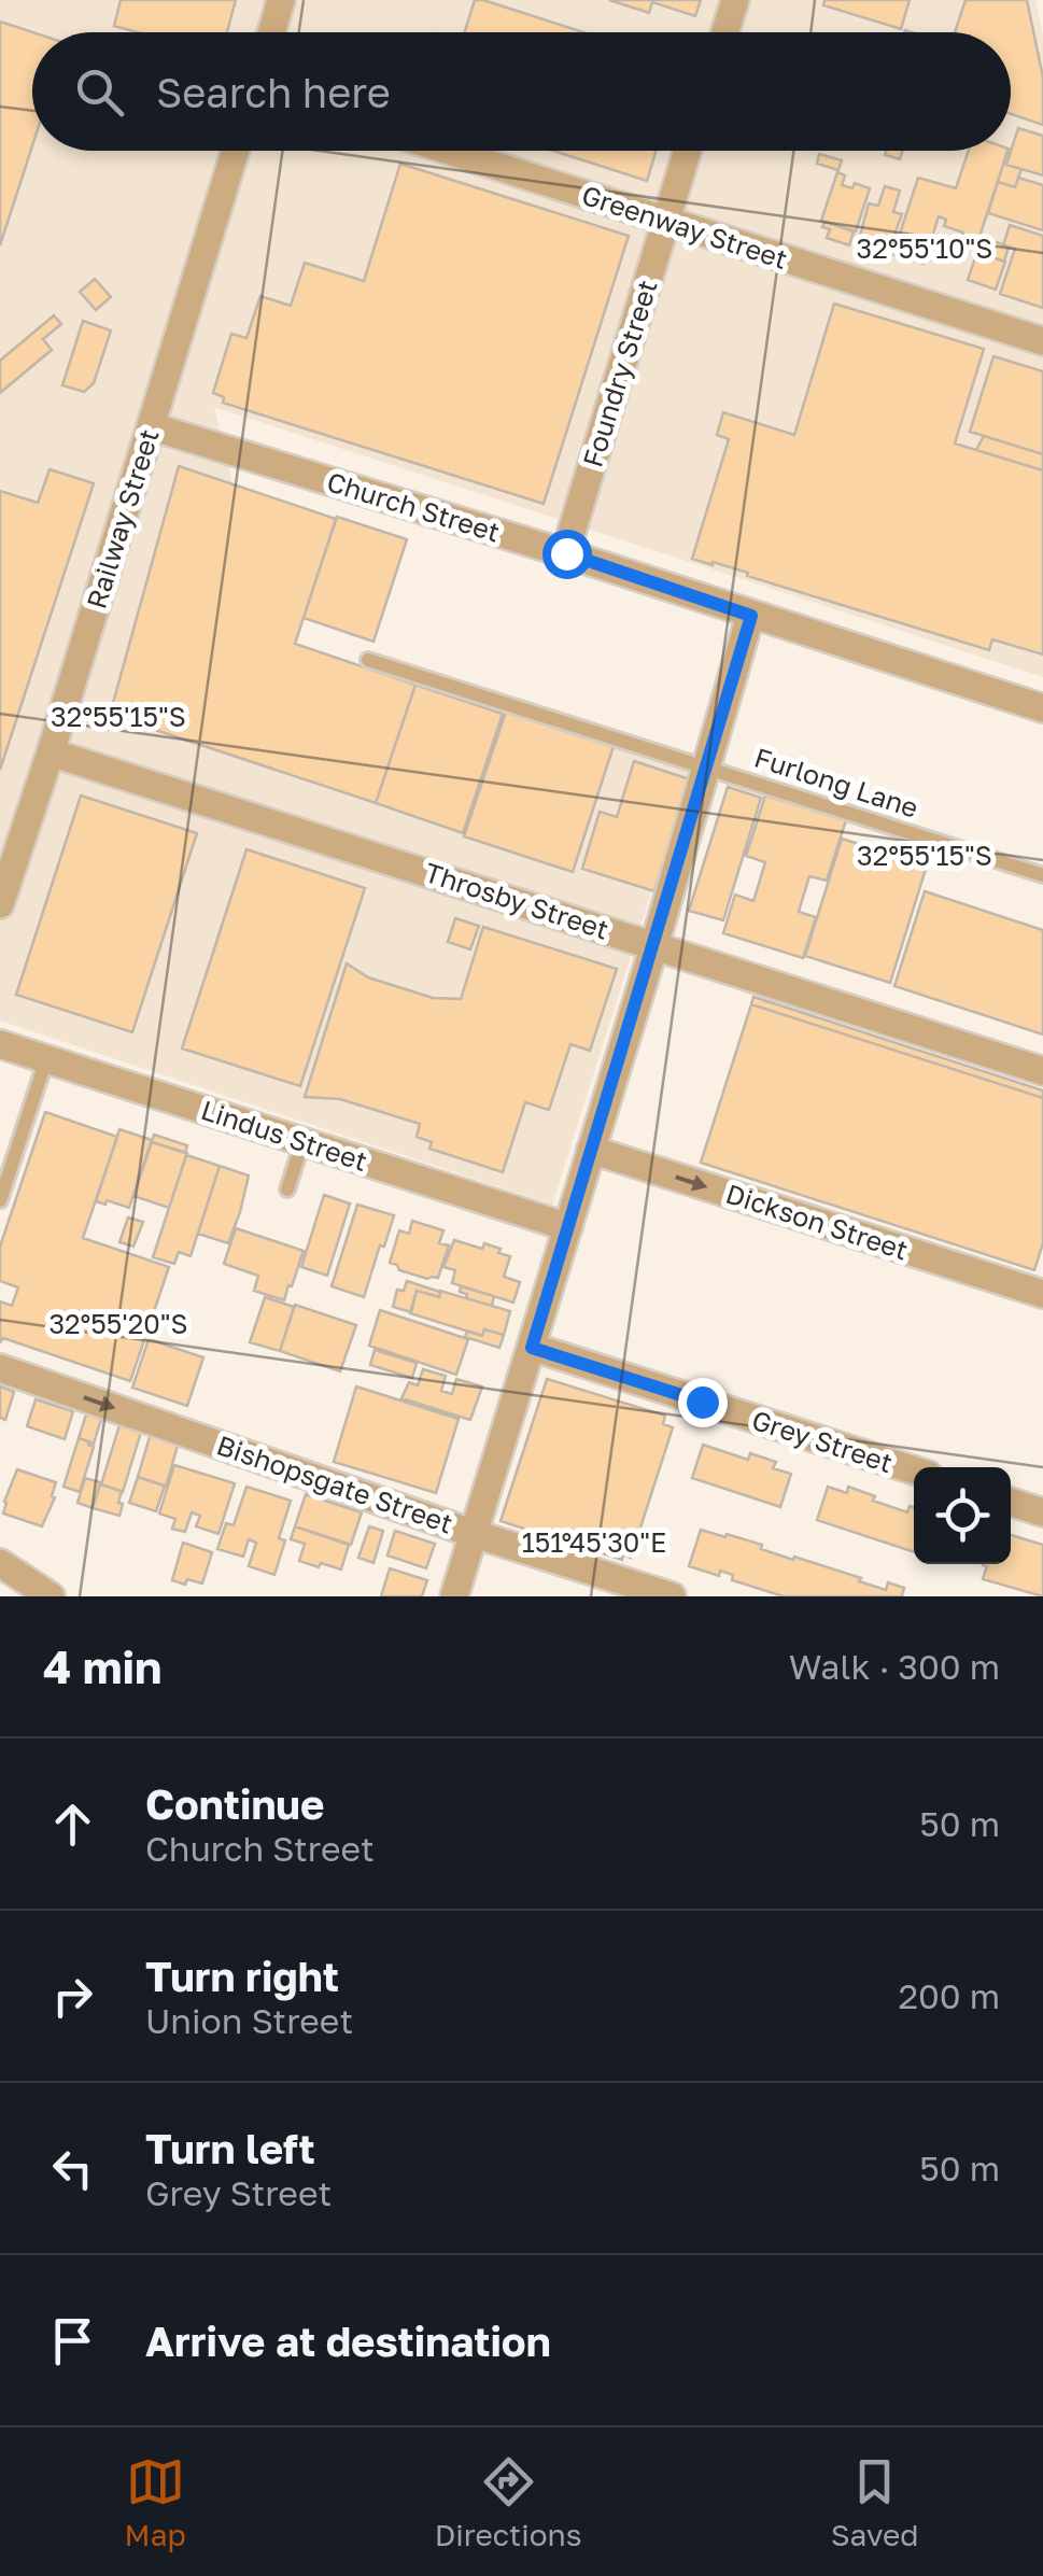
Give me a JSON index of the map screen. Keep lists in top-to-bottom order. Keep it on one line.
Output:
{"streets":{"street":["Greenway Street","Foundry Street","Church Street","Railway Street","Throsby Street","Lindus Street","Dickson Street","Grey Street","Bishopsgate Street"],"lane":["Furlong Lane"]},"crossings":[["Greenway Street","Foundry Street"],["Foundry Street","Church Street"],["Church Street","Railway Street"],["Railway Street","Throsby Street"]],"one_way":["Dickson Street","Bishopsgate Street"],"page":{"search":"Search here","heading":["4 min","Walk · 300 m"],"list":[["Continue","Church Street","50 m"],["Turn right","Union Street","200 m"],["Turn left","Grey Street","50 m"],"Arrive at destination"],"nav":["Map","Directions","Saved"]},"coordinates":["32°55'10\"S","32°55'15\"S","32°55'20\"S","151°45'30\"E"]}
